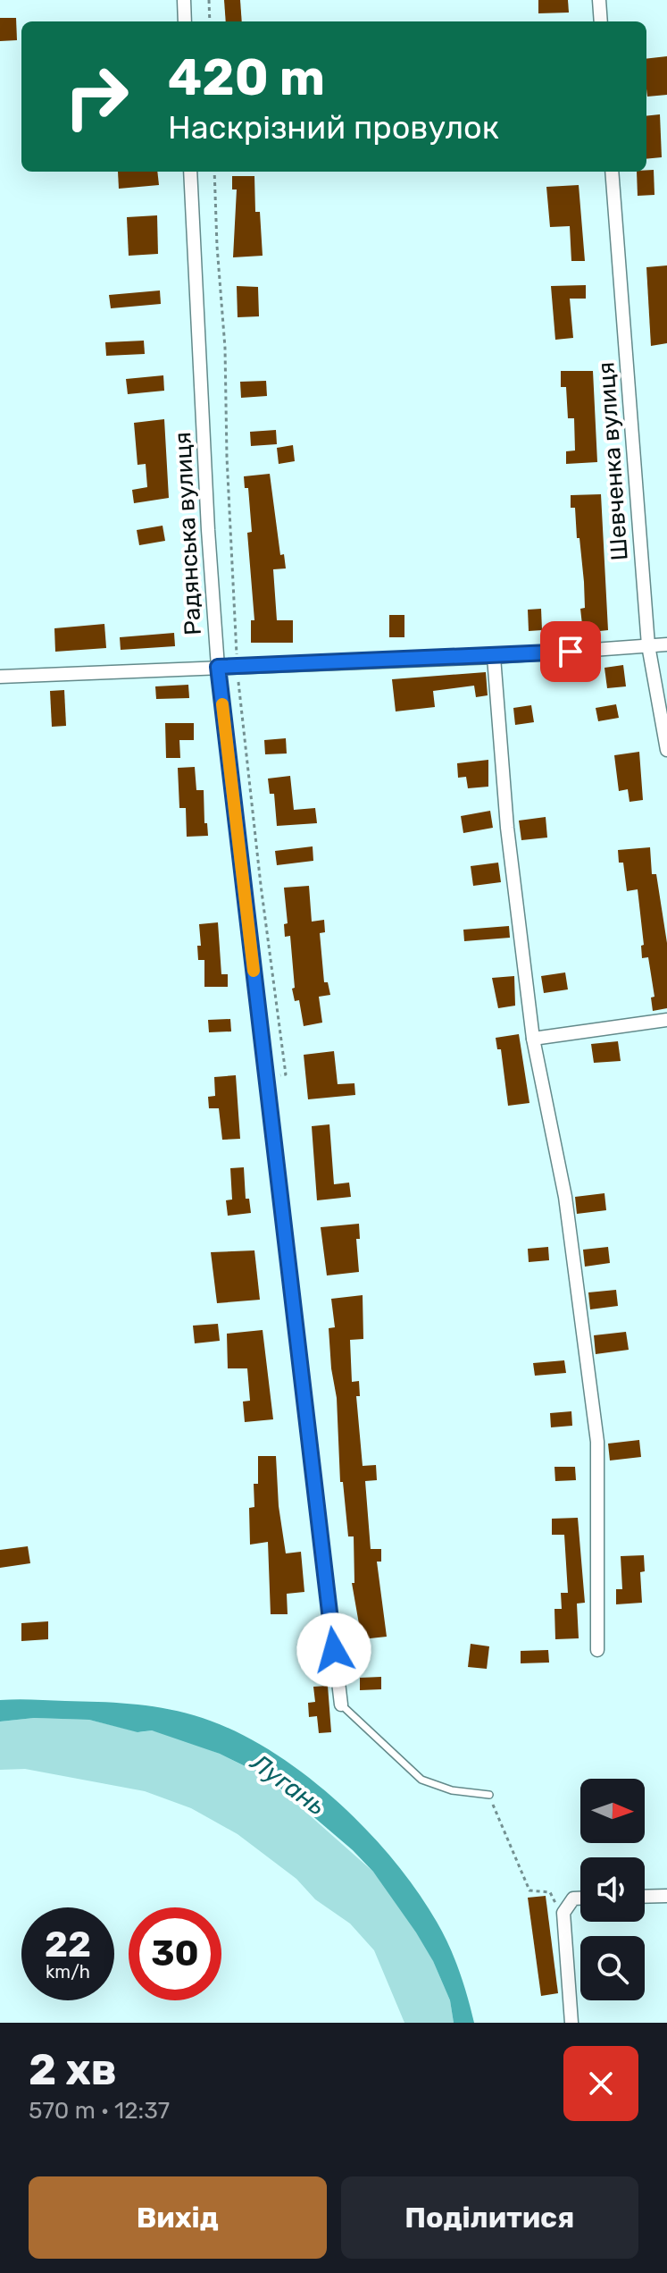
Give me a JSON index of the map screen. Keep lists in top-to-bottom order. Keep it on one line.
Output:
{"streets":{"street":["Шевченка вулиця","Радянська вулиця"]},"water":["Лугань"],"north":"right","page":{"turn":["420 m","Наскрізний провулок"],"speed":"22 km/h","limit":"30","heading":["2 хв","570 m · 12:37"],"buttons":["Вихід","Поділитися"]}}
